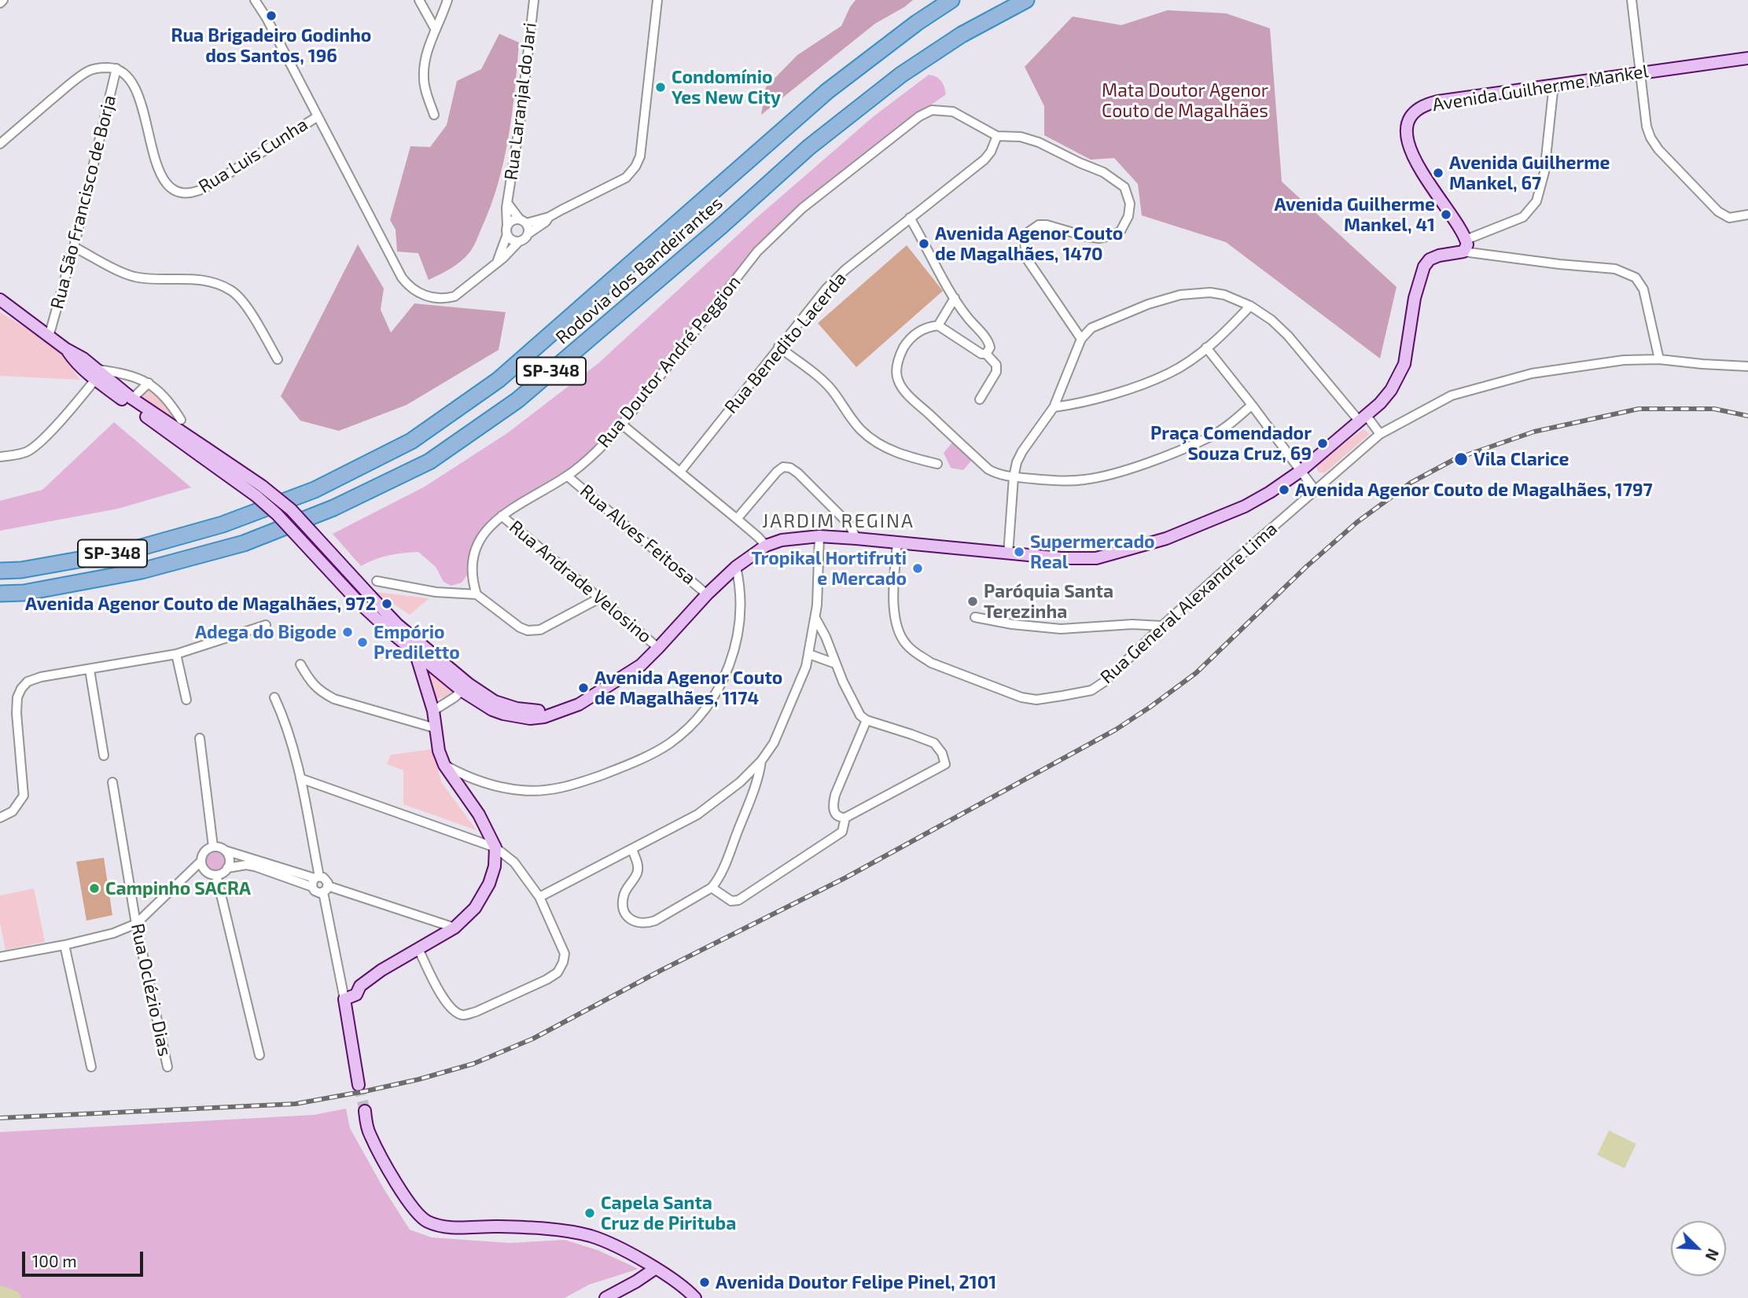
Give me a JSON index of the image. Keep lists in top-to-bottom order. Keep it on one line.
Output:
{"streets":{"highway":["Rodovia dos Bandeirantes","SP-348"],"street":["Avenida Guilherme Mankel","Rua Laranjal do Jari","Rua Luis Cunha","Rua São Francisco de Borja","Rua Benedito Lacerda","Rua Doutor André Peggion","Rua Alves Feitosa","Rua Andrade Velosino","Rua General Alexandre Lima","Rua Oclézio Dias"]},"crossings":[["Rua Luis Cunha","Rua São Francisco de Borja"],["Rua Benedito Lacerda","Rua Doutor André Peggion"],["Rua Doutor André Peggion","Rua Alves Feitosa"],["Rua Doutor André Peggion","Rua Andrade Velosino"]],"districts":["JARDIM REGINA"],"parks":["Mata Doutor Agenor Couto de Magalhães"],"places":["Rua Brigadeiro Godinho dos Santos, 196","Condomínio Yes New City","Avenida Guilherme Mankel, 67","Avenida Guilherme Mankel, 41","Avenida Agenor Couto de Magalhães, 1470","Praça Comendador Souza Cruz, 69","Vila Clarice","Avenida Agenor Couto de Magalhães, 1797","Supermercado Real","Tropikal Hortifruti e Mercado","Paróquia Santa Terezinha","Avenida Agenor Couto de Magalhães, 972","Adega do Bigode","Empório Prediletto","Avenida Agenor Couto de Magalhães, 1174","Campinho SACRA","Capela Santa Cruz de Pirituba","Avenida Doutor Felipe Pinel, 2101"],"scale_bar":"100 m","north":"bottom right"}
